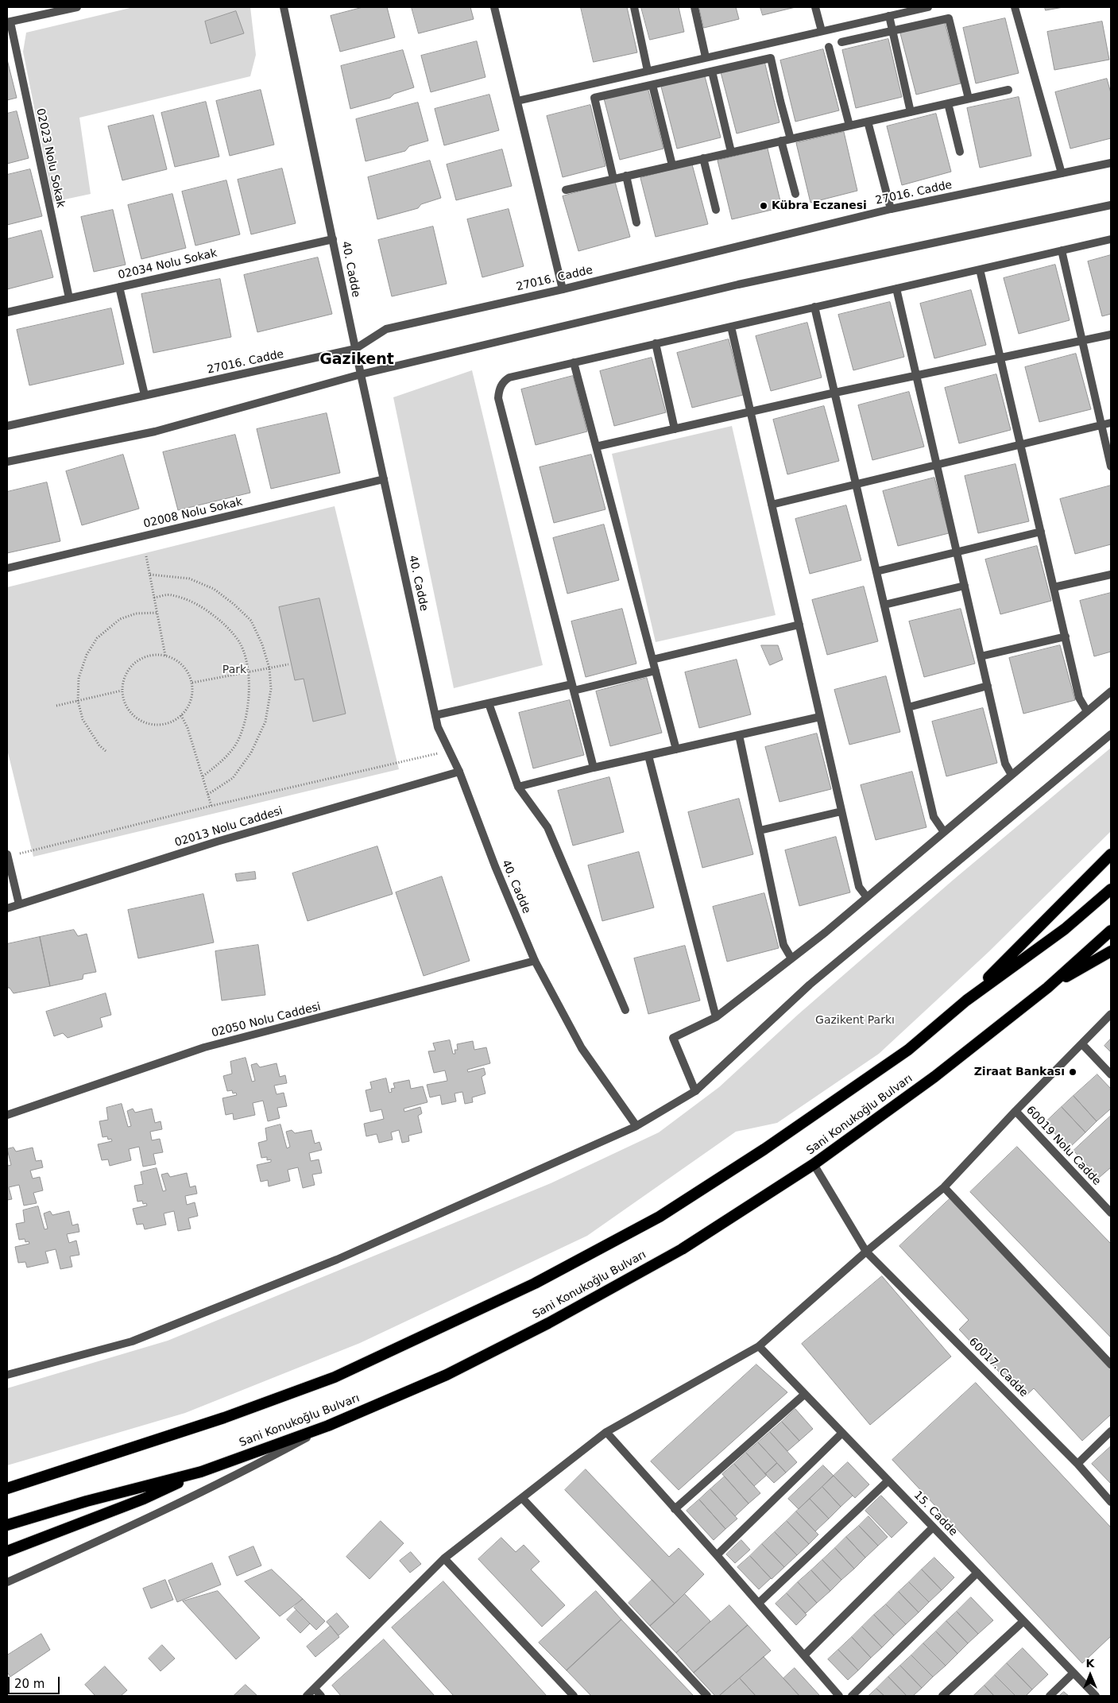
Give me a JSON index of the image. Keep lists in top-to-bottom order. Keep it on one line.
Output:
{"streets":{"highway":["Sani Konukoğlu Bulvarı"],"street":["02023 Nolu Sokak","27016. Cadde","02034 Nolu Sokak","40. Cadde","02008 Nolu Sokak","02013 Nolu Caddesi","02050 Nolu Caddesi","60019 Nolu Cadde","60017. Cadde","15. Cadde"]},"crossings":[["02023 Nolu Sokak","02034 Nolu Sokak"],["27016. Cadde","40. Cadde"],["02034 Nolu Sokak","40. Cadde"],["40. Cadde","02008 Nolu Sokak"],["40. Cadde","02013 Nolu Caddesi"],["40. Cadde","02050 Nolu Caddesi"],["Sani Konukoğlu Bulvarı","60017. Cadde"]],"districts":["Gazikent"],"parks":["Park","Gazikent Parkı"],"places":["Kübra Eczanesi","Ziraat Bankası"],"scale_bar":"20 m","north":"top"}
